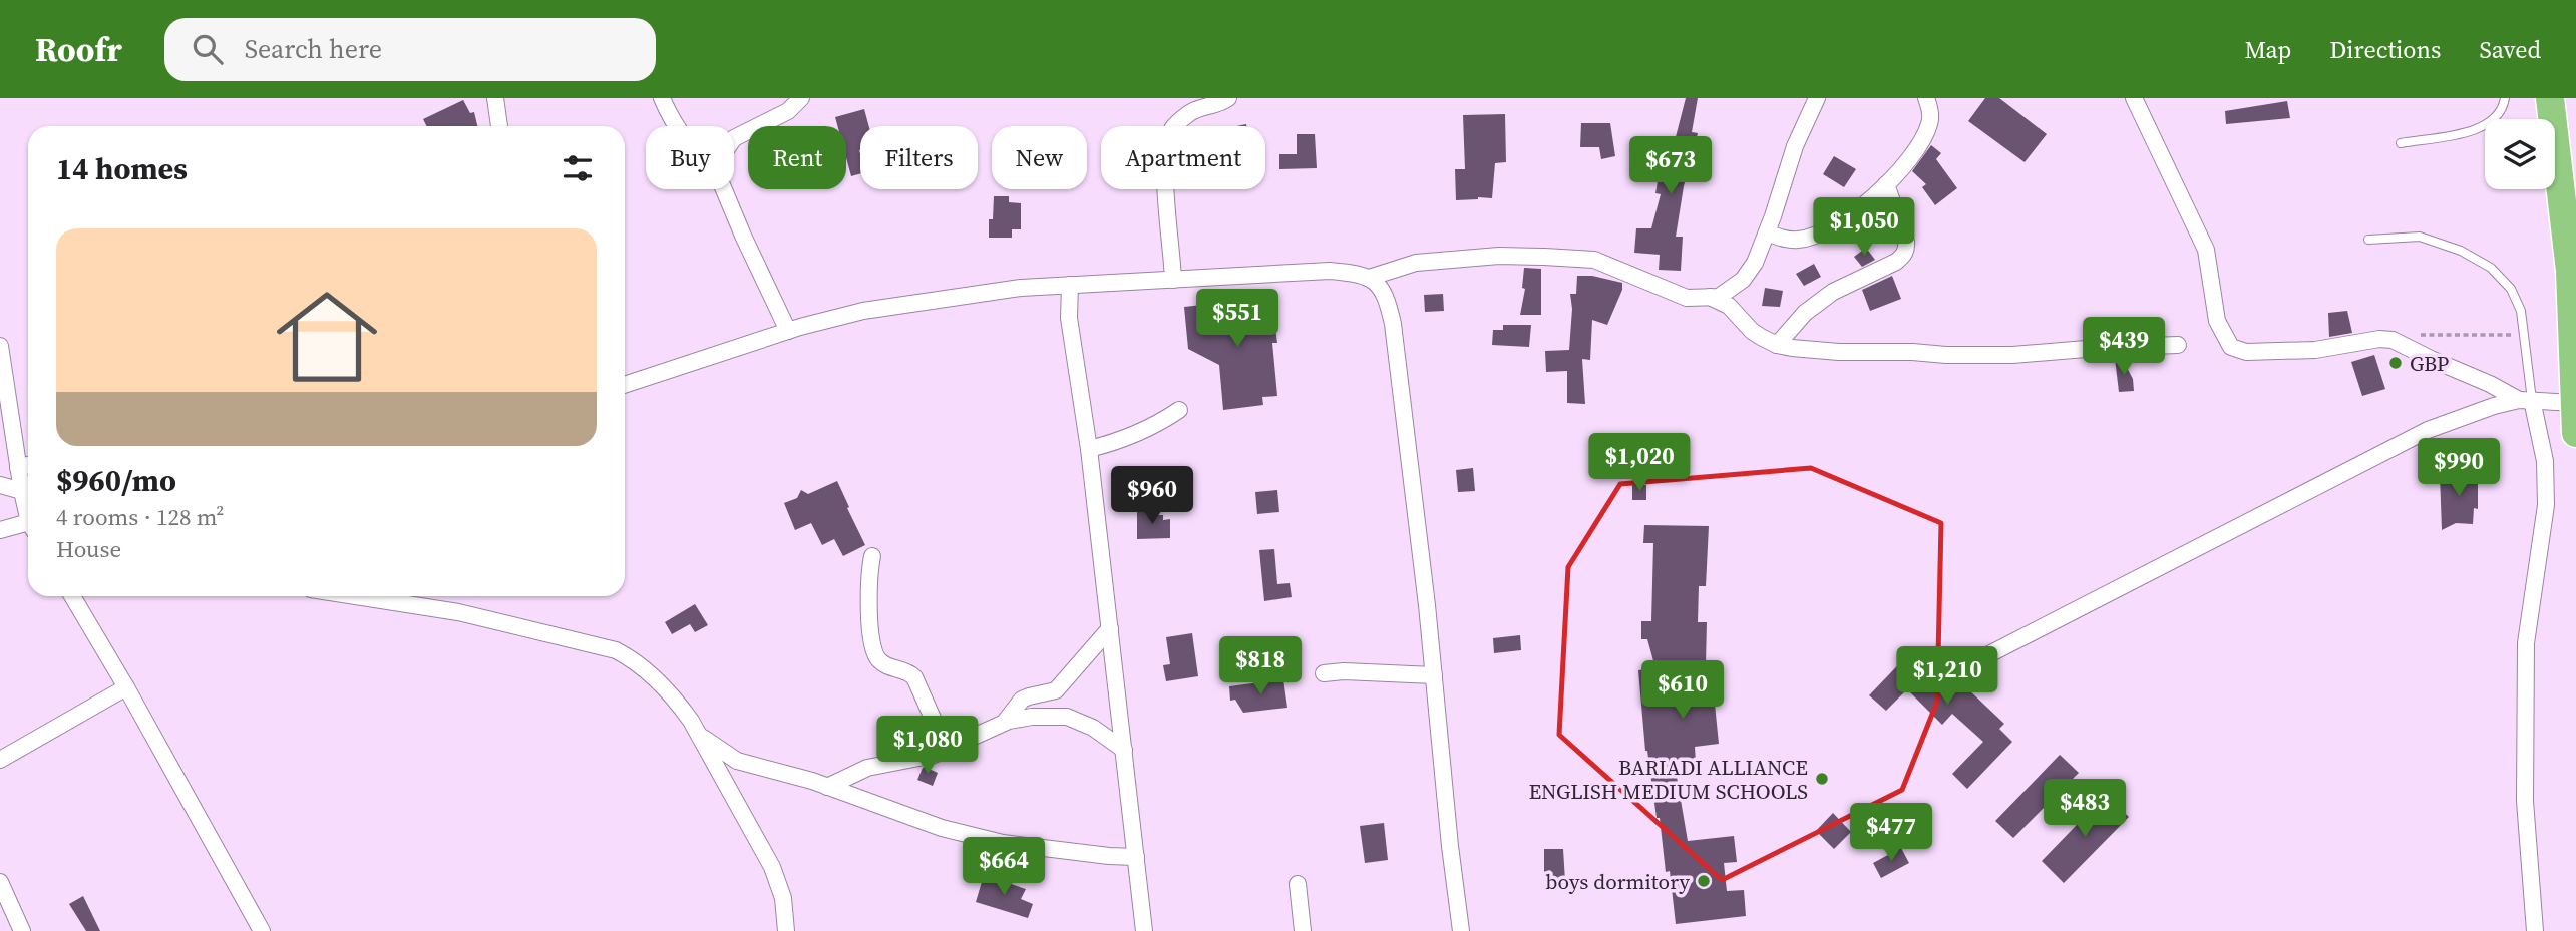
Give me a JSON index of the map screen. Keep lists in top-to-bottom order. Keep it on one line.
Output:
{"places":["GBP","BARIADI ALLIANCE ENGLISH MEDIUM SCHOOLS","boys dormitory"],"page":{"header":"Roofr","search":"Search here","nav":["Map","Directions","Saved"],"chip":["Buy","Rent","Filters","New","Apartment"],"heading":"14 homes","price":["$673","$1,050","$551","$439","$1,020","$990","$960","$818","$1,210","$610","$1,080","$483","$477","$664"],"list":[{"name":"$960/mo","note":"4 rooms · 128 m² · House"}]}}
